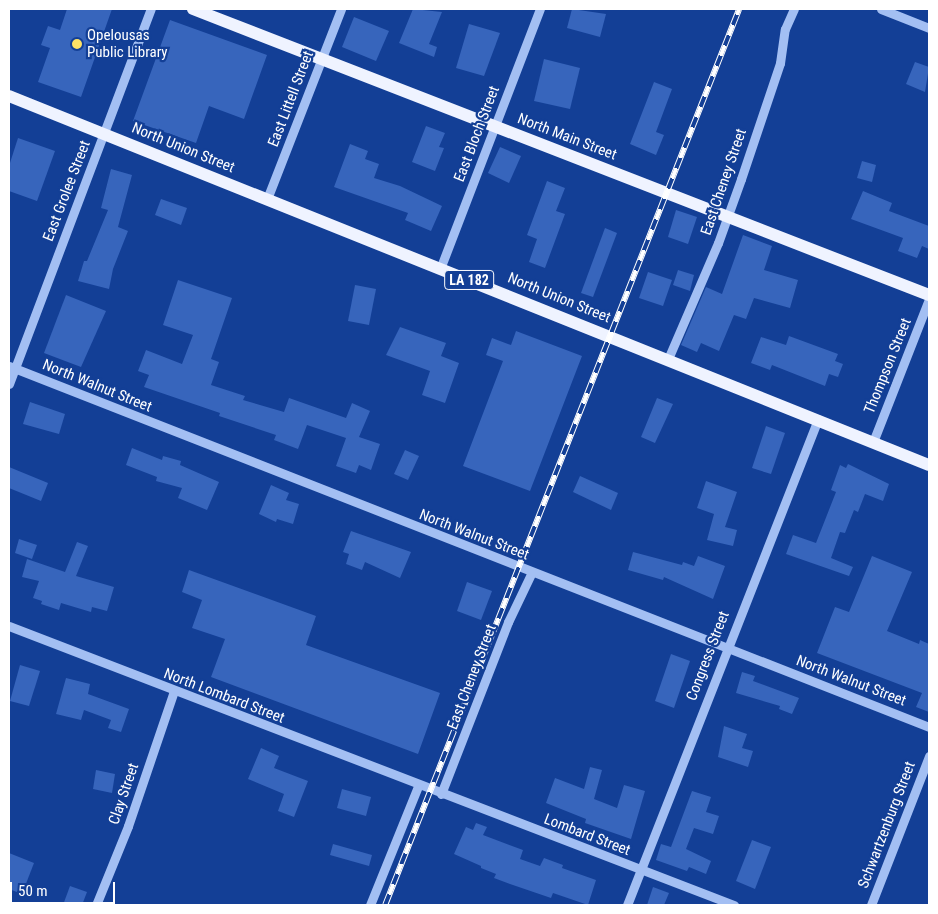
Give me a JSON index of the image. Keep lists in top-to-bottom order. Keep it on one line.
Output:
{"streets":{"main road":["North Main Street","North Union Street","LA 182"],"street":["East Littell Street","East Bloch Street","East Cheney Street","East Grolee Street","Thompson Street","North Walnut Street","Congress Street","North Lombard Street","Clay Street","Schwartzenburg Street","Lombard Street"]},"crossings":[["East Littell Street","North Main Street"],["East Littell Street","North Union Street"],["East Bloch Street","North Main Street"],["East Bloch Street","North Union Street"],["North Main Street","East Cheney Street"],["North Union Street","East Cheney Street"],["North Union Street","East Grolee Street"],["North Union Street","Thompson Street"],["North Union Street","Congress Street"],["East Cheney Street","North Walnut Street"],["East Cheney Street","Lombard Street"],["East Grolee Street","North Walnut Street"],["North Walnut Street","Congress Street"],["Congress Street","Lombard Street"],["North Lombard Street","Clay Street"],["North Lombard Street","Lombard Street"]],"places":["Opelousas Public Library"],"scale_bar":"50 m"}
